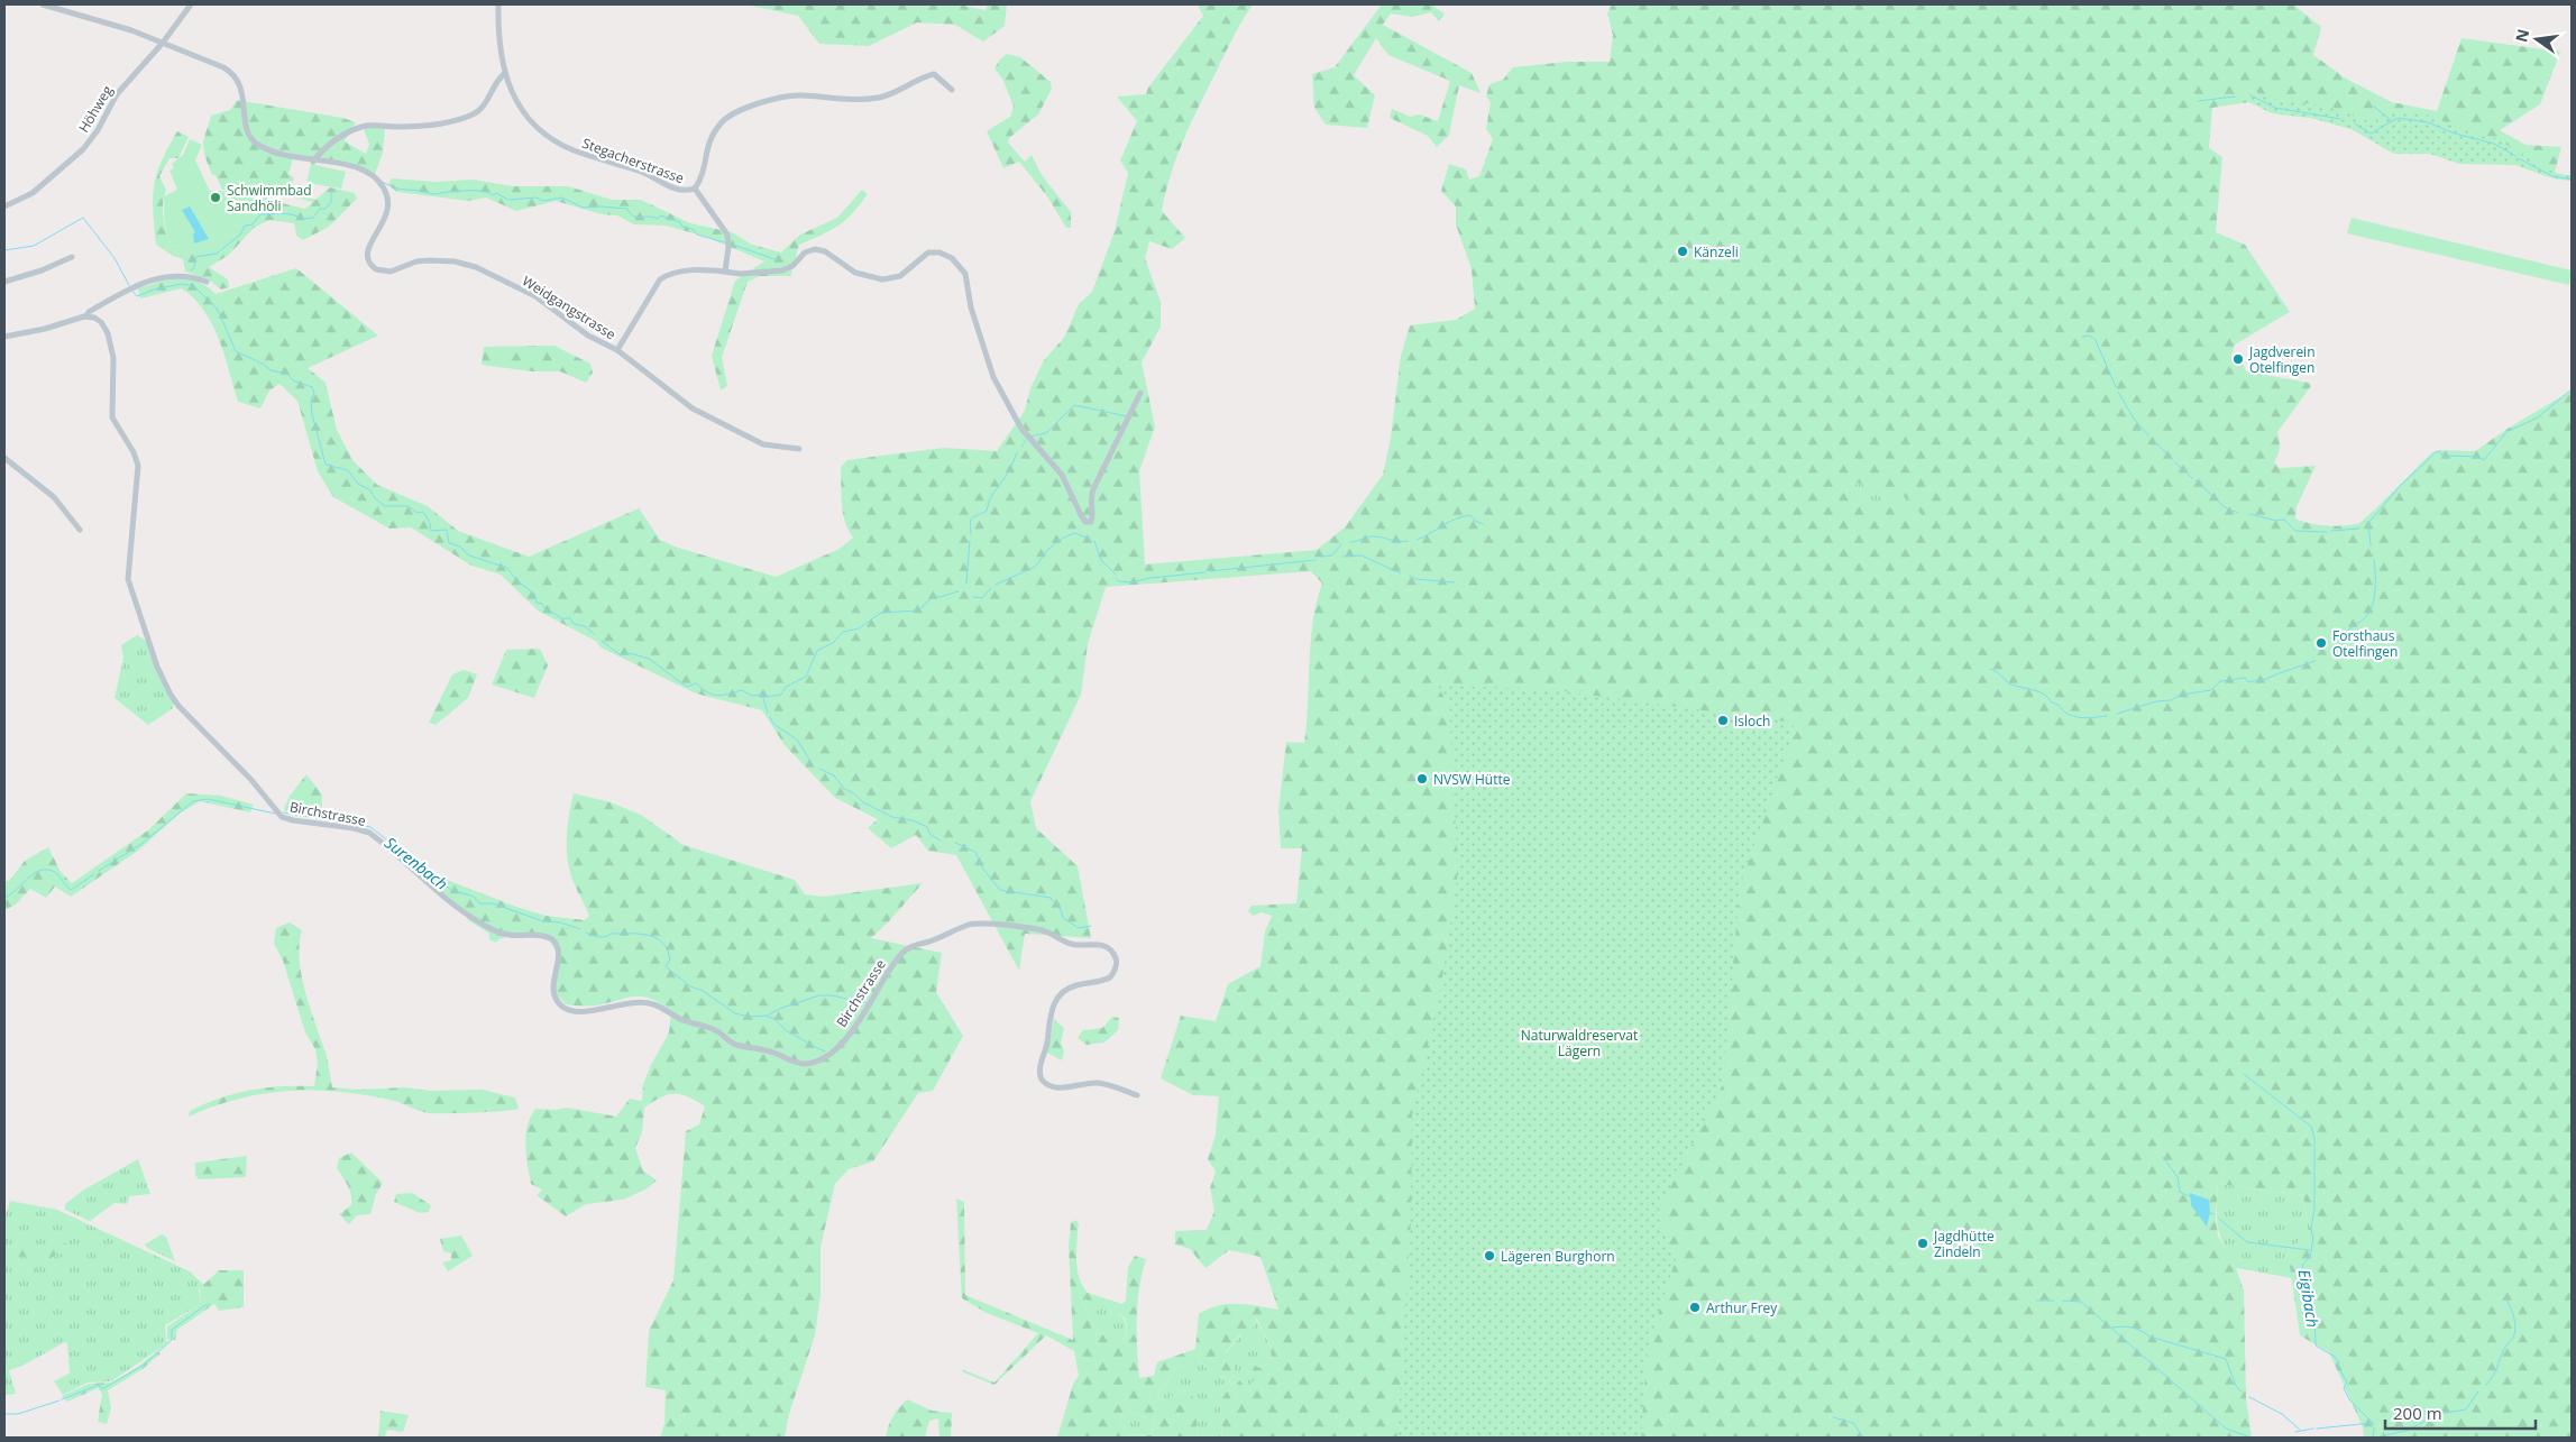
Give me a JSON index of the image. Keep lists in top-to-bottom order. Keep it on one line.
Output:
{"streets":{"street":["Höhweg","Stegacherstrasse","Weidgangstrasse","Birchstrasse"]},"water":["Surenbach","Eigibach"],"parks":["Naturwaldreservat Lägern"],"places":["Schwimmbad Sandhöli","Känzeli","Jagdverein Otelfingen","Forsthaus Otelfingen","Isloch","NVSW Hütte","Jagdhütte Zindeln","Lägeren Burghorn","Arthur Frey"],"scale_bar":"200 m","north":"left"}
